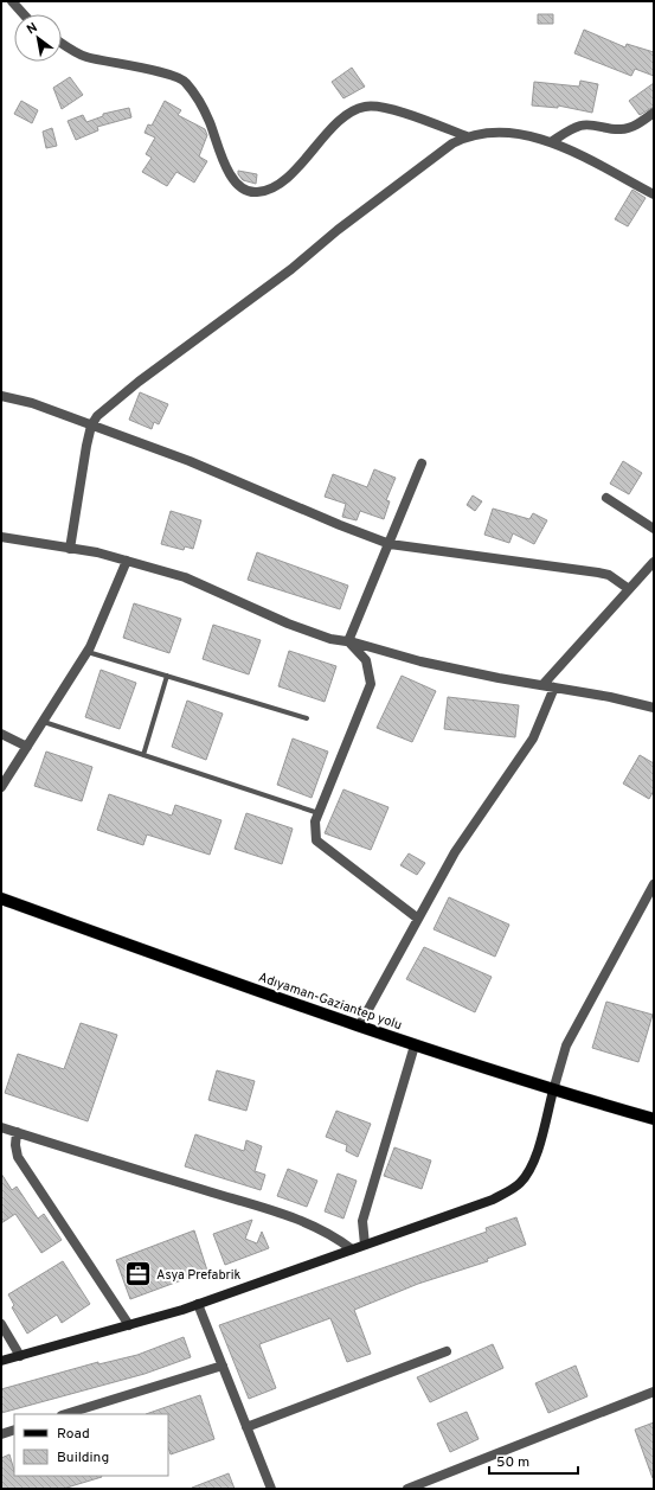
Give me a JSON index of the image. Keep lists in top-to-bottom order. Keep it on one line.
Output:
{"streets":{"main road":["Adıyaman-Gaziantep yolu"]},"places":{"office":["Asya Prefabrik"]},"legend":["Road","Building"],"scale_bar":"50 m","north":"top left"}
